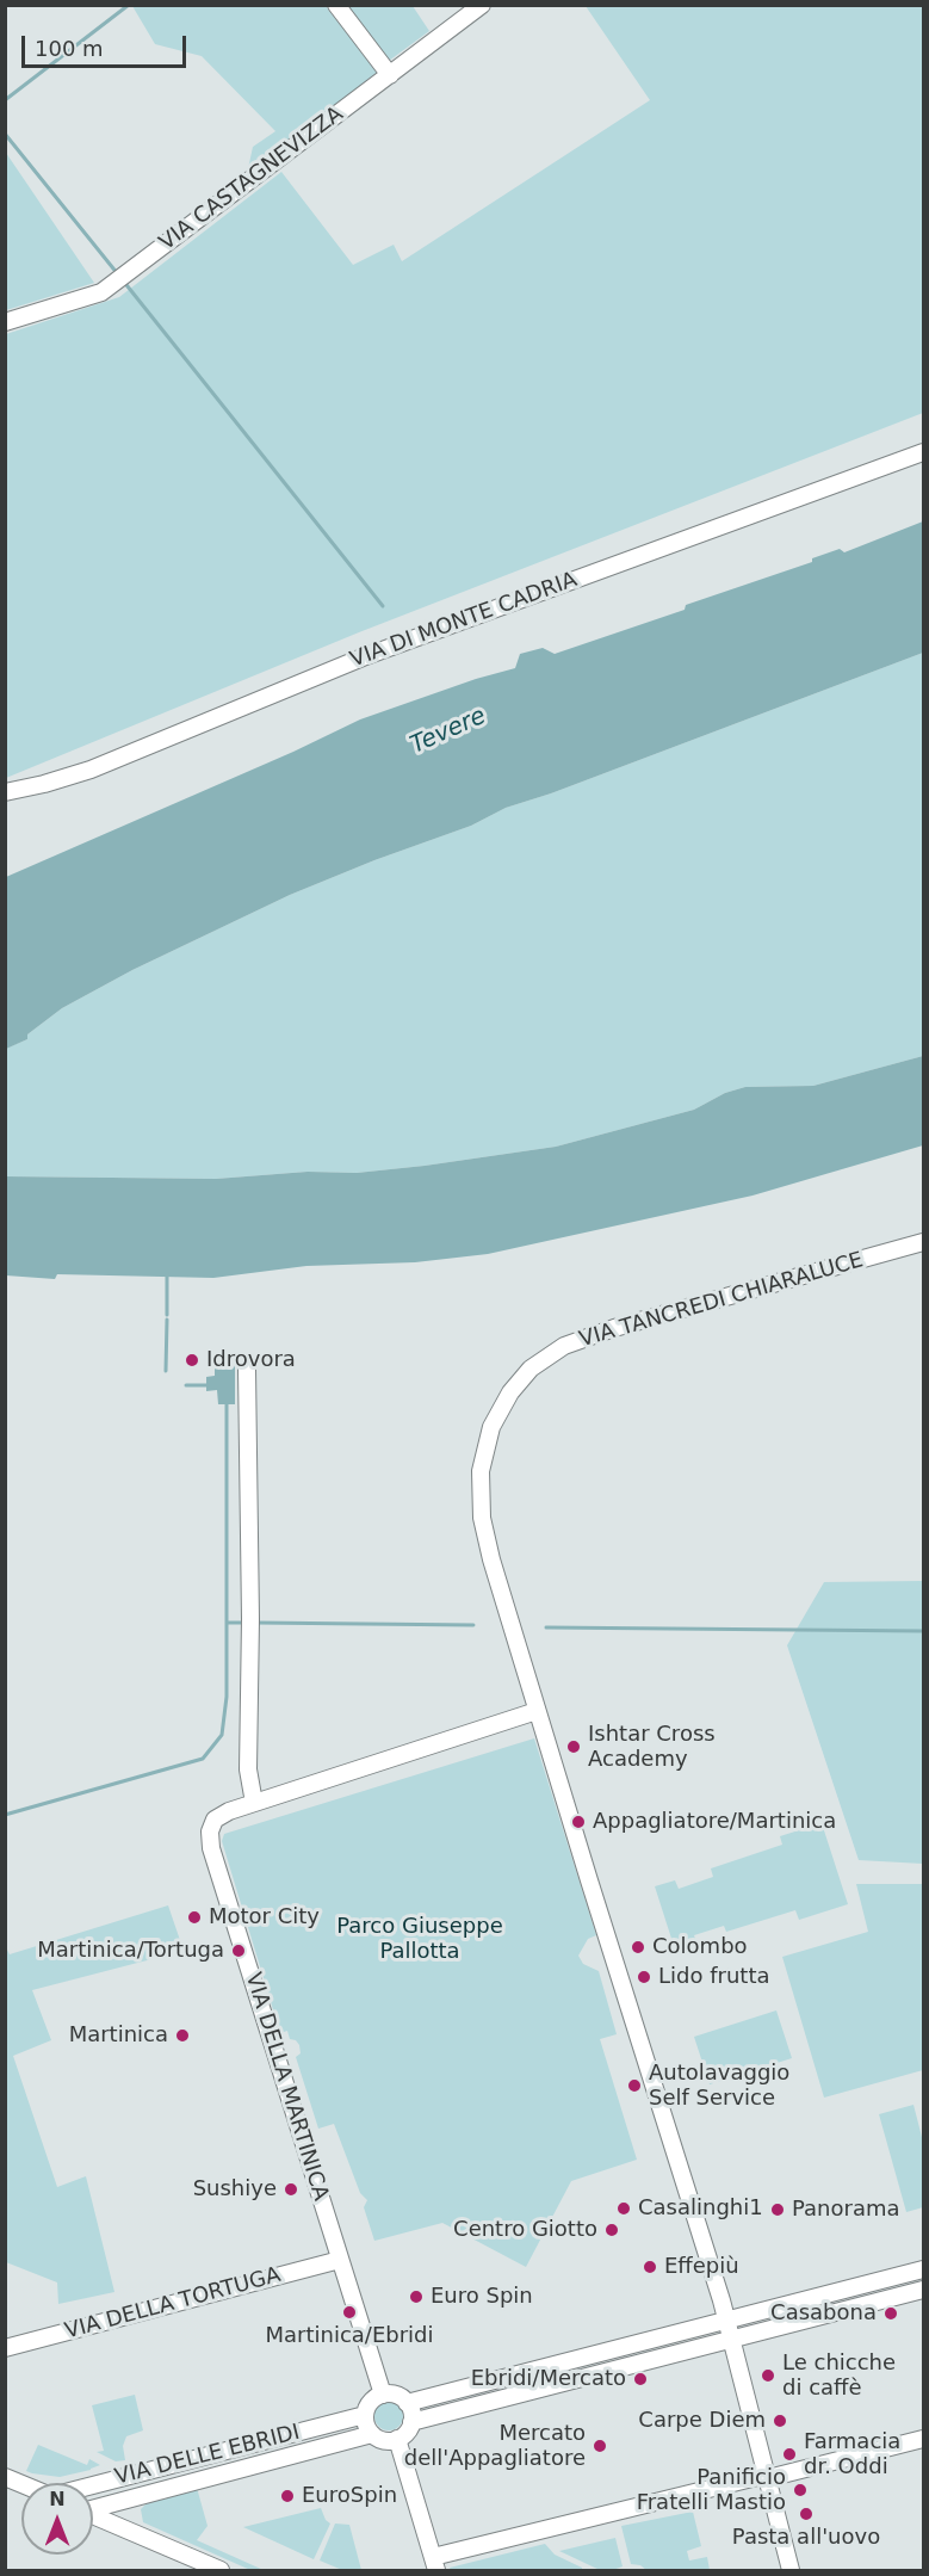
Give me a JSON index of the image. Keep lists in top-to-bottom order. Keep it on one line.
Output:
{"streets":{"street":["VIA CASTAGNEVIZZA","VIA DI MONTE CADRIA","VIA TANCREDI CHIARALUCE","VIA DELLA MARTINICA","VIA DELLA TORTUGA","VIA DELLE EBRIDI"]},"crossings":[["VIA TANCREDI CHIARALUCE","VIA DELLA MARTINICA"],["VIA DELLA MARTINICA","VIA DELLA TORTUGA"],["VIA DELLA MARTINICA","VIA DELLE EBRIDI"]],"water":["Tevere"],"parks":["Parco Giuseppe Pallotta"],"places":["Idrovora","Ishtar Cross Academy","Appagliatore/Martinica","Motor City","Colombo","Martinica/Tortuga","Lido frutta","Martinica","Autolavaggio Self Service","Sushiye","Casalinghi1","Panorama","Centro Giotto","Effepiù","Euro Spin","Martinica/Ebridi","Casabona","Le chicche di caffè","Ebridi/Mercato","Carpe Diem","Mercato dell'Appagliatore","Farmacia dr. Oddi","Panificio Fratelli Mastio","EuroSpin","Pasta all'uovo"],"scale_bar":"100 m","north":"top"}
